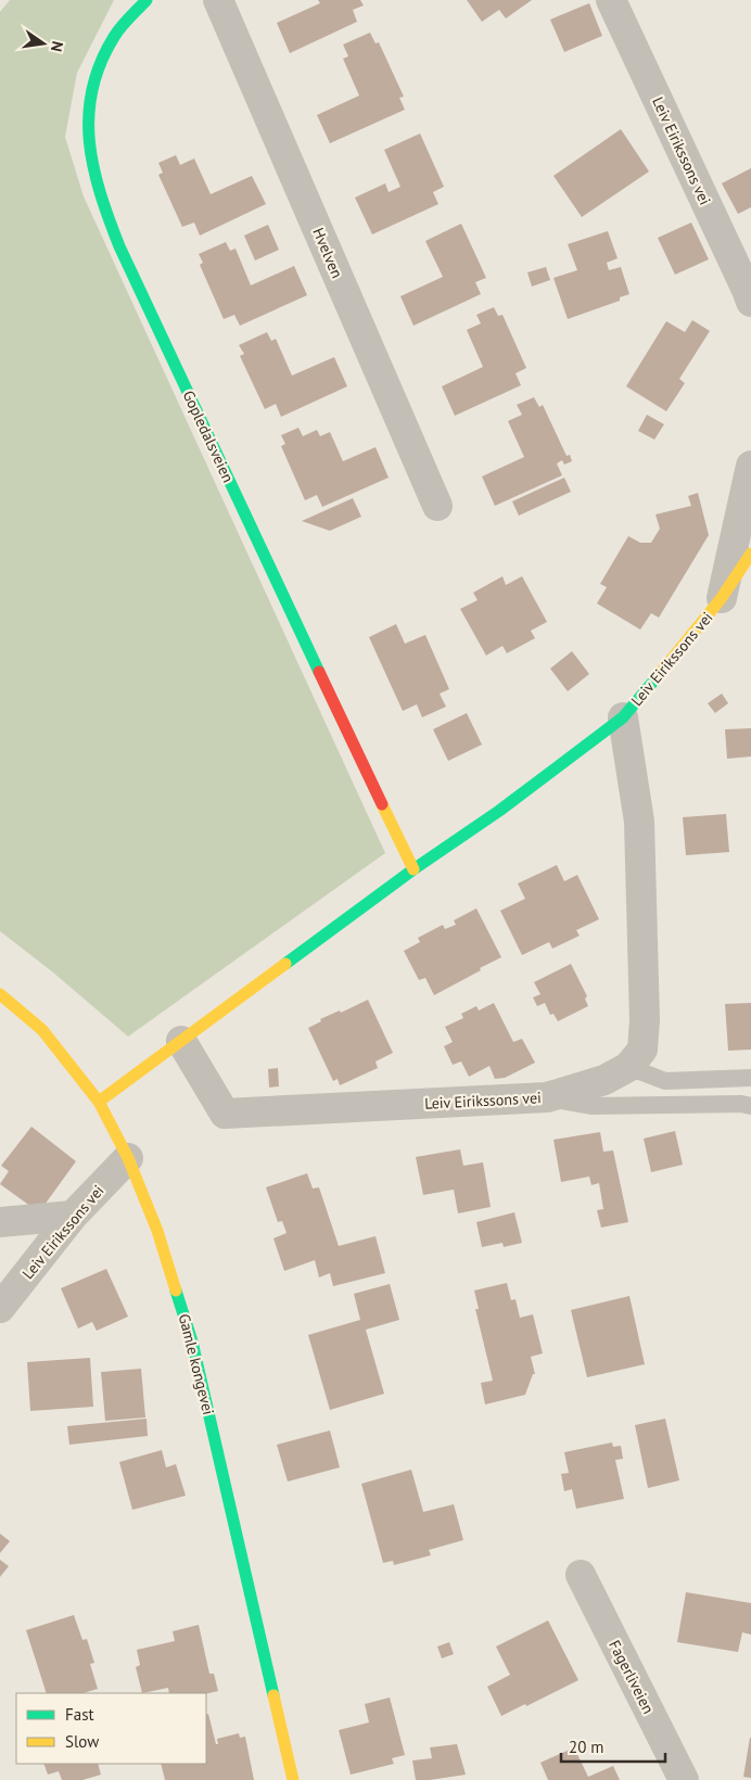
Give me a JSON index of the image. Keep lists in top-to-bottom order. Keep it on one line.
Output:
{"streets":{"street":["Leiv Eirikssons vei","Hvelven","Gopledalsveien","Gamle kongevei","Fagerliveien"]},"crossings":[["Leiv Eirikssons vei","Gopledalsveien"],["Leiv Eirikssons vei","Gamle kongevei"]],"legend":["Fast","Slow"],"scale_bar":"20 m","north":"right"}
